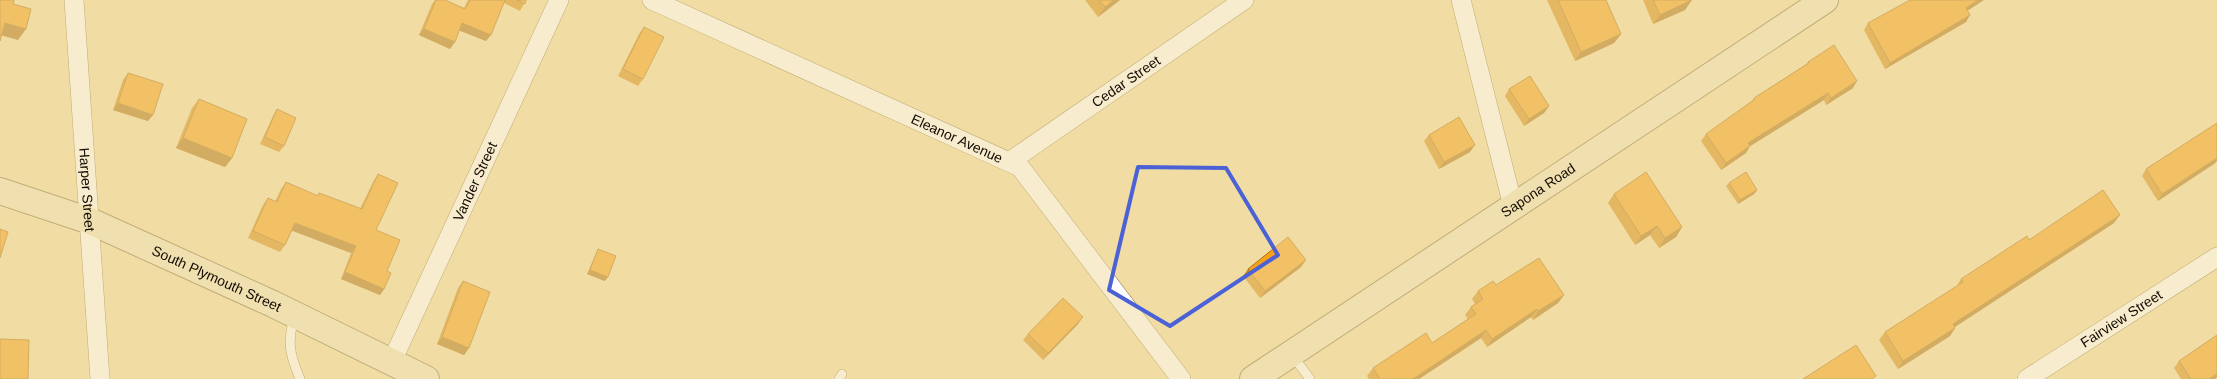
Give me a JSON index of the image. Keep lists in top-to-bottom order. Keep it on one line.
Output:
{"streets":{"street":["Cedar Street","Eleanor Avenue","Vander Street","Harper Street","Sapona Road","South Plymouth Street","Fairview Street"]},"crossings":[["Cedar Street","Eleanor Avenue"],["Vander Street","South Plymouth Street"],["Harper Street","South Plymouth Street"]]}
